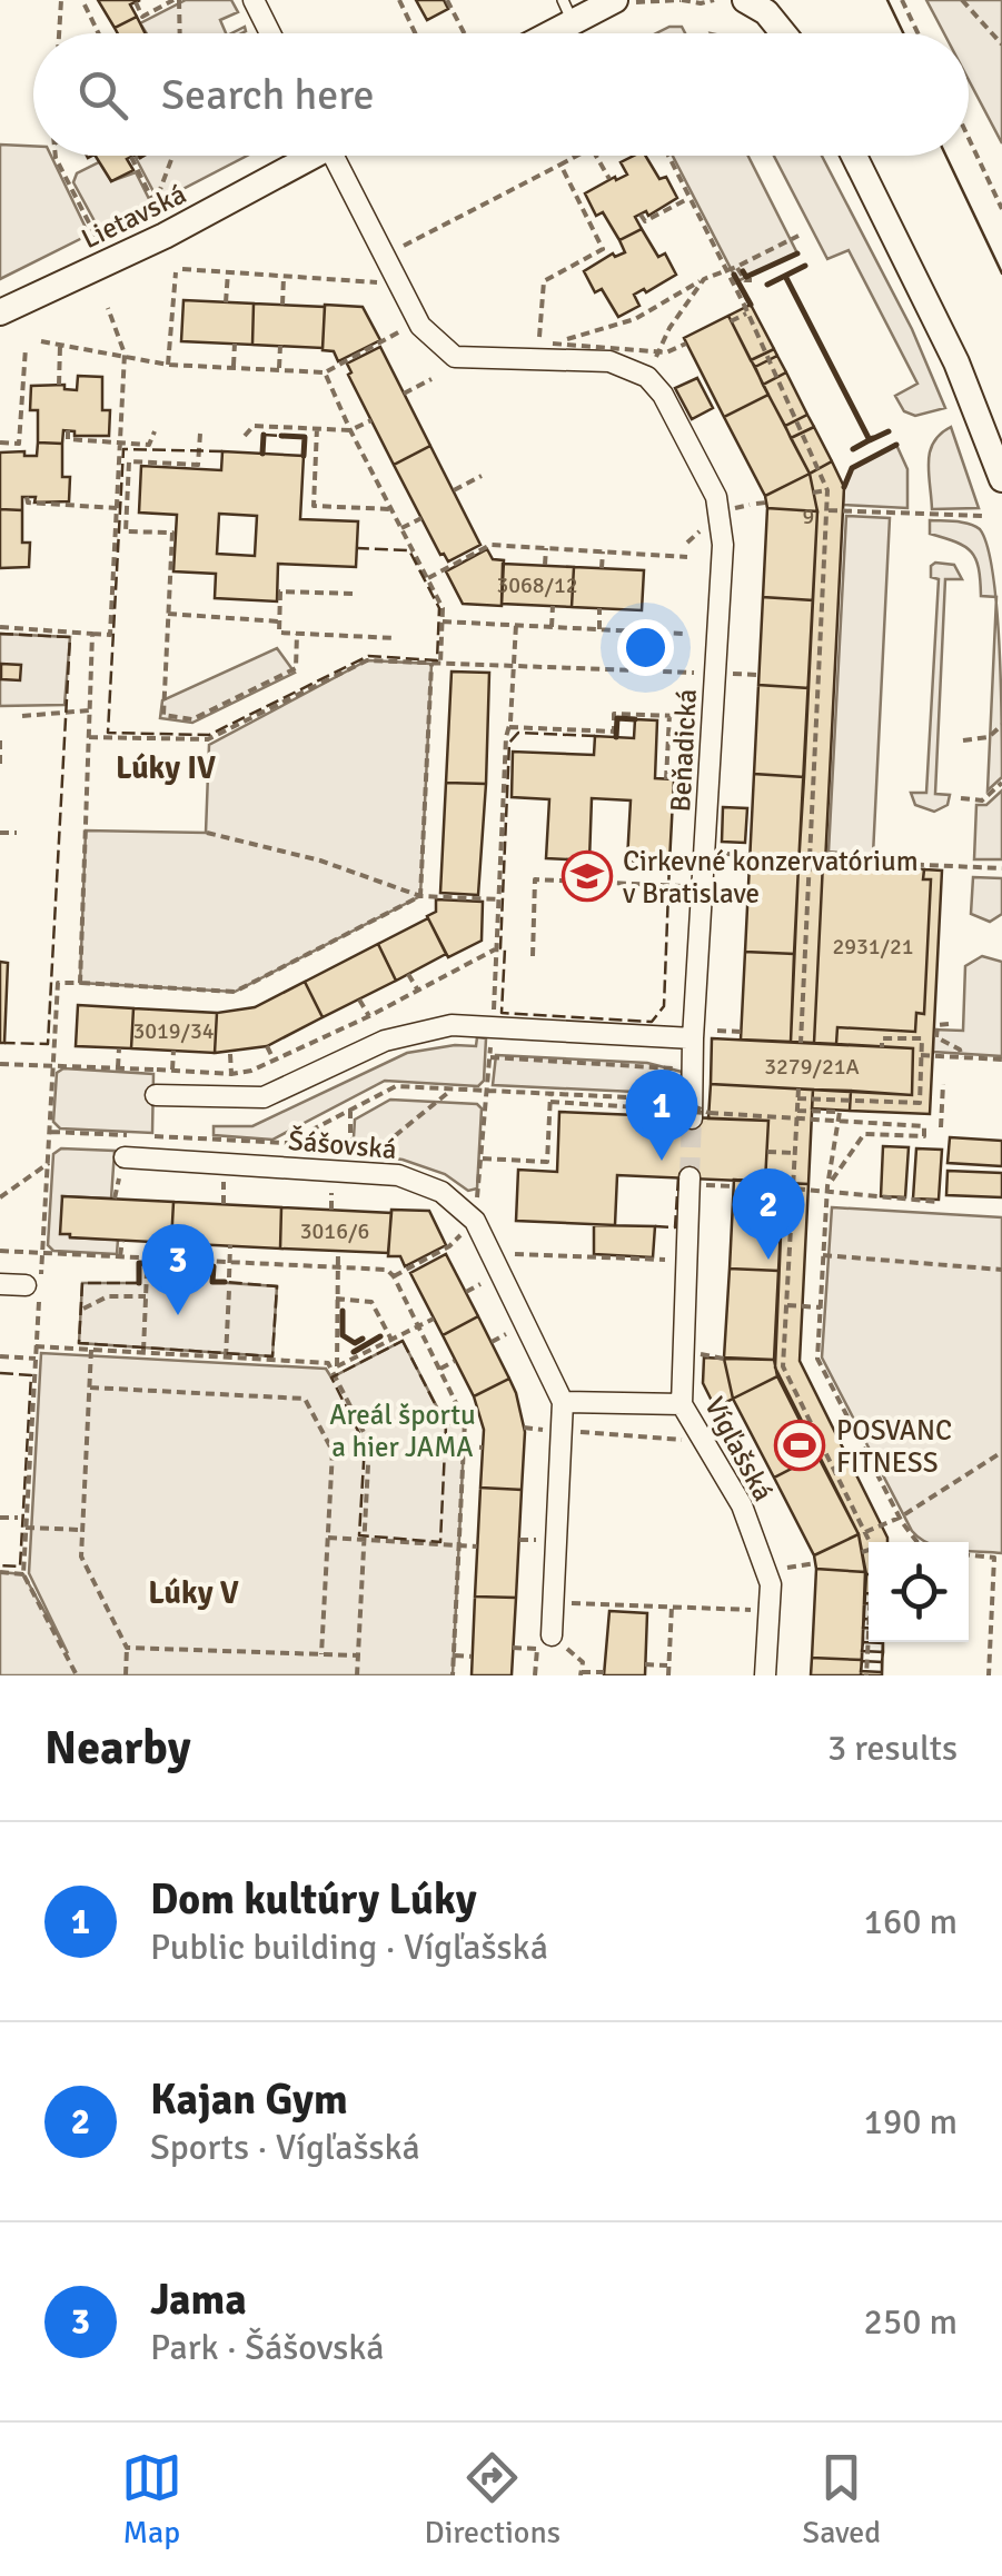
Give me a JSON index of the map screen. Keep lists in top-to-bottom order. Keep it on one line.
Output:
{"streets":{"street":["Lietavská","Beňadická","Šášovská","Vígľašská"]},"districts":["Lúky IV","Lúky V"],"parks":["Areál športu a hier JAMA"],"places":{"school or university":["Cirkevné konzervatórium v Bratislave"],"sports":["POSVANC FITNESS"]},"house_numbers":["9","3068/12","2931/21","3019/34","3279/21A","3016/6"],"page":{"search":"Search here","pins":["1","2","3"],"heading":["Nearby","3 results"],"list":[{"mark":"1","name":"Dom kultúry Lúky","note":"Public building · Vígľašská","value":"160 m"},{"mark":"2","name":"Kajan Gym","note":"Sports · Vígľašská","value":"190 m"},{"mark":"3","name":"Jama","note":"Park · Šášovská","value":"250 m"}],"nav":["Map","Directions","Saved"]}}
